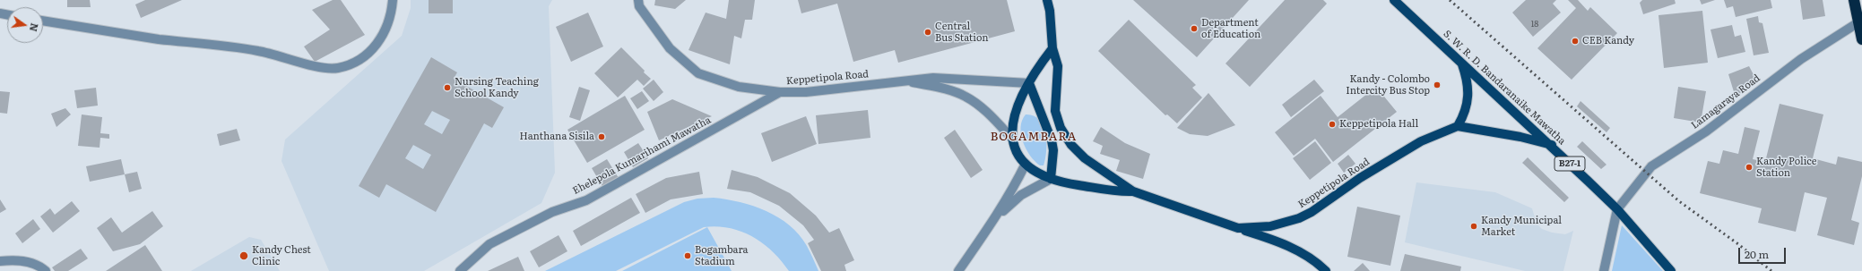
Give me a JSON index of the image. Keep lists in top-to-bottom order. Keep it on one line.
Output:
{"streets":{"main road":["Keppetipola Road","S. W. R. D. Bandaranaike Mawatha","B27-1"],"street":["Lamagaraya Road","Ehelepola Kumarihami Mawatha"]},"crossings":[["Keppetipola Road","Ehelepola Kumarihami Mawatha"],["S. W. R. D. Bandaranaike Mawatha","Lamagaraya Road"]],"districts":["BOGAMBARA"],"places":["Department of Education","Central Bus Station","CEB Kandy","Kandy - Colombo Intercity Bus Stop","Nursing Teaching School Kandy","Keppetipola Hall","Hanthana Sisila","Kandy Police Station","Kandy Municipal Market","Kandy Chest Clinic","Bogambara Stadium"],"house_numbers":["18"],"scale_bar":"20 m","north":"right"}
